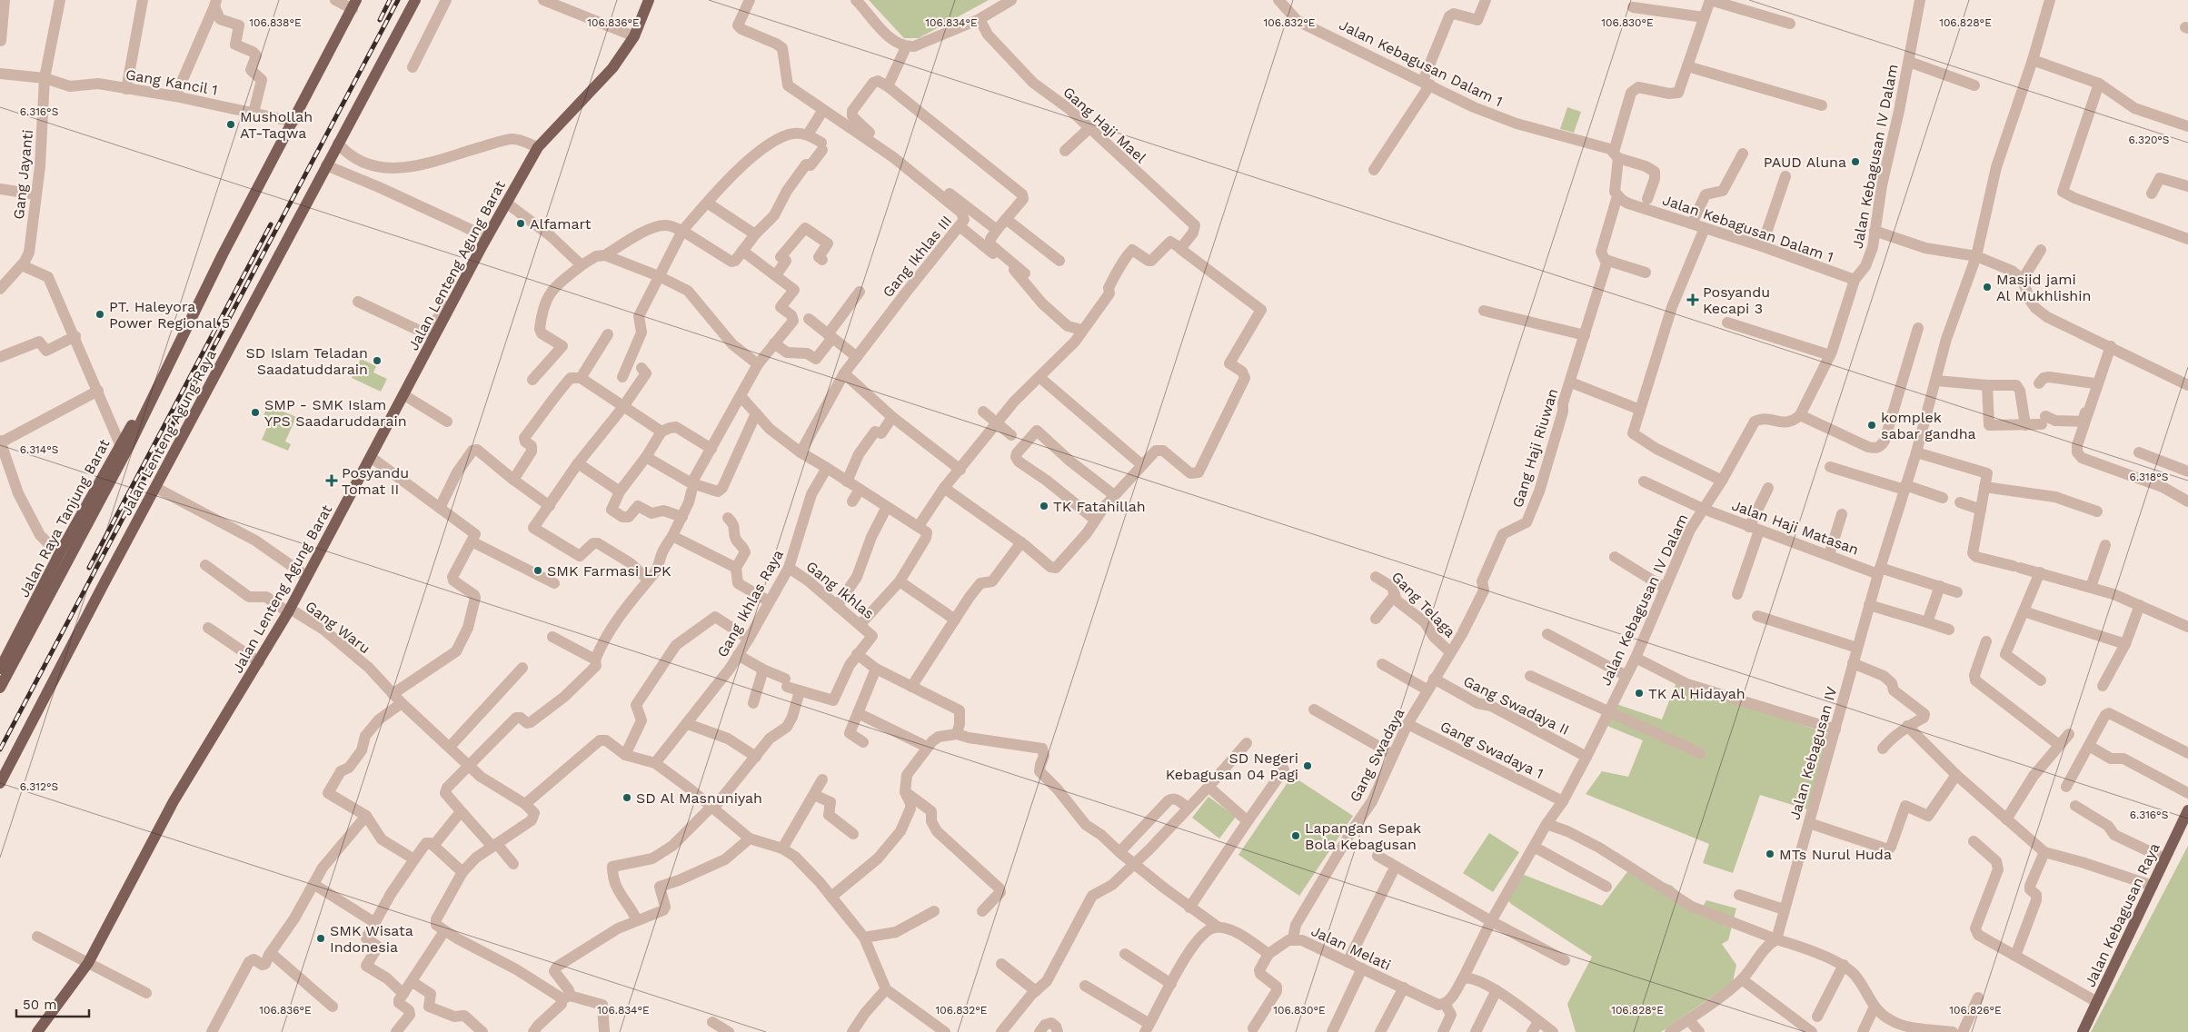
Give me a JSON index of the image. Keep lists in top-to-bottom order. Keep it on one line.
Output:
{"streets":{"main road":["Jalan Lenteng Agung Barat","Jalan Lenteng Agung Raya","Jalan Raya Tanjung Barat","Jalan Kebagusan Raya"],"street":["Jalan Kebagusan Dalam 1","Gang Kancil 1","Gang Haji Mael","Jalan Kebagusan IV Dalam","Gang Jayanti","Gang Ikhlas III","Gang Haji Riuwan","Jalan Haji Matasan","Gang Ikhlas","Gang Ikhlas Raya","Gang Telaga","Gang Waru","Gang Swadaya II","Gang Swadaya 1","Jalan Kebagusan IV","Gang Swadaya","Jalan Melati"]},"crossings":[["Jalan Kebagusan Dalam 1","Jalan Kebagusan IV Dalam"],["Jalan Kebagusan Dalam 1","Gang Haji Riuwan"],["Gang Kancil 1","Gang Jayanti"],["Gang Kancil 1","Jalan Lenteng Agung Raya"],["Jalan Kebagusan IV Dalam","Jalan Haji Matasan"],["Jalan Kebagusan IV Dalam","Gang Swadaya II"],["Jalan Kebagusan IV Dalam","Gang Swadaya 1"],["Jalan Lenteng Agung Barat","Gang Waru"],["Jalan Lenteng Agung Raya","Jalan Raya Tanjung Barat"],["Gang Haji Riuwan","Gang Telaga"],["Gang Haji Riuwan","Gang Swadaya II"],["Gang Haji Riuwan","Gang Swadaya"],["Jalan Haji Matasan","Jalan Kebagusan IV"],["Gang Ikhlas","Gang Ikhlas Raya"],["Gang Swadaya II","Gang Swadaya"],["Gang Swadaya 1","Gang Swadaya"],["Gang Swadaya","Jalan Melati"]],"places":{"other":["Mushollah AT-Taqwa","PAUD Aluna","Alfamart","Masjid jami Al Mukhlishin","PT. Haleyora Power Regional 5","SD Islam Teladan Saadatuddarain","SMP - SMK Islam YPS Saadaruddarain","komplek sabar gandha","TK Fatahillah","SMK Farmasi LPK","TK Al Hidayah","SD Negeri Kebagusan 04 Pagi","SD Al Masnuniyah","Lapangan Sepak Bola Kebagusan","MTs Nurul Huda","SMK Wisata Indonesia"],"health":["Posyandu Kecapi 3","Posyandu Tomat II"]},"scale_bar":"50 m","coordinates":["106.838°E","106.836°E","106.834°E","106.832°E","106.830°E","106.828°E","6.316°S","6.320°S","6.314°S","6.318°S","6.312°S","106.826°E"]}
